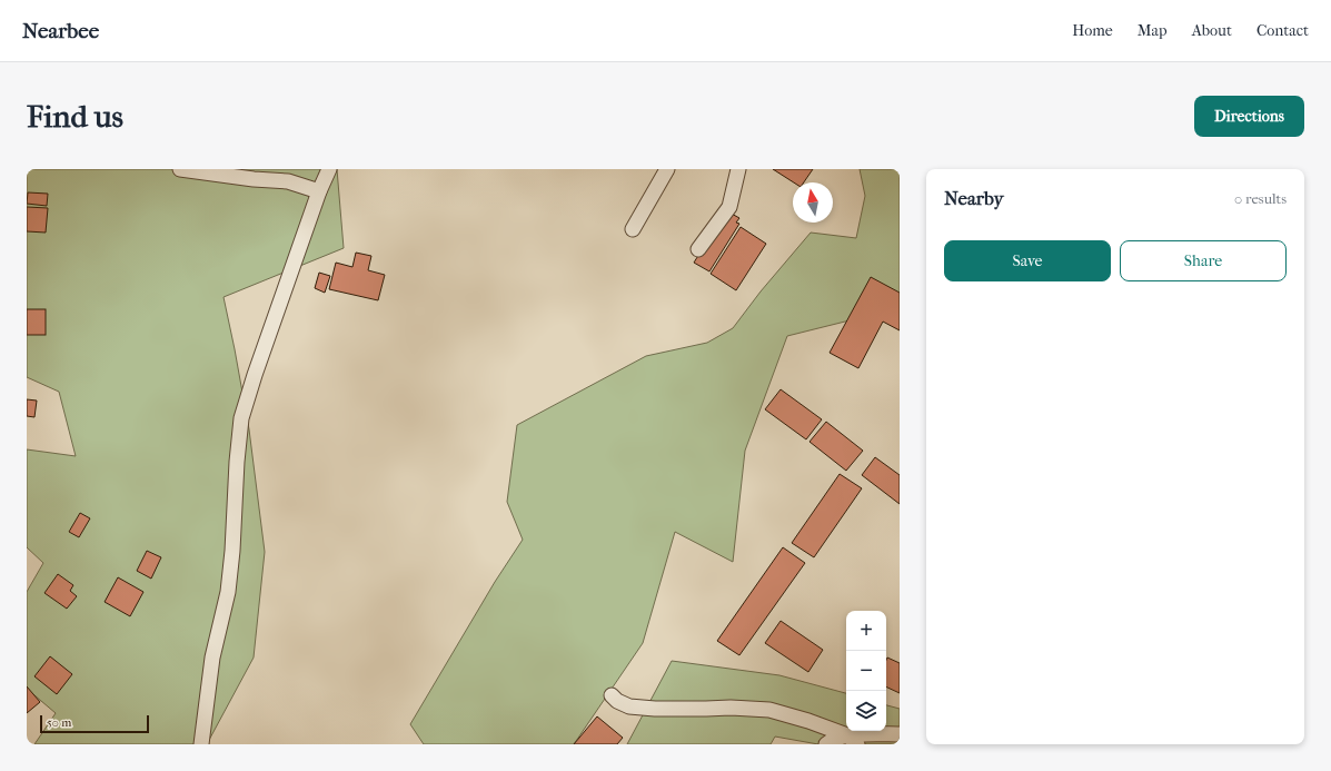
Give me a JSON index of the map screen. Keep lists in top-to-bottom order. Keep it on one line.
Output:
{"scale_bar":"50 m","north":"top","page":{"header":"Nearbee","nav":["Home","Map","About","Contact"],"buttons":["Directions",["Save","Share"]],"title":"Find us","heading":["Nearby","0 results"],"map_buttons":["+","−"],"scale":"50 m"}}
